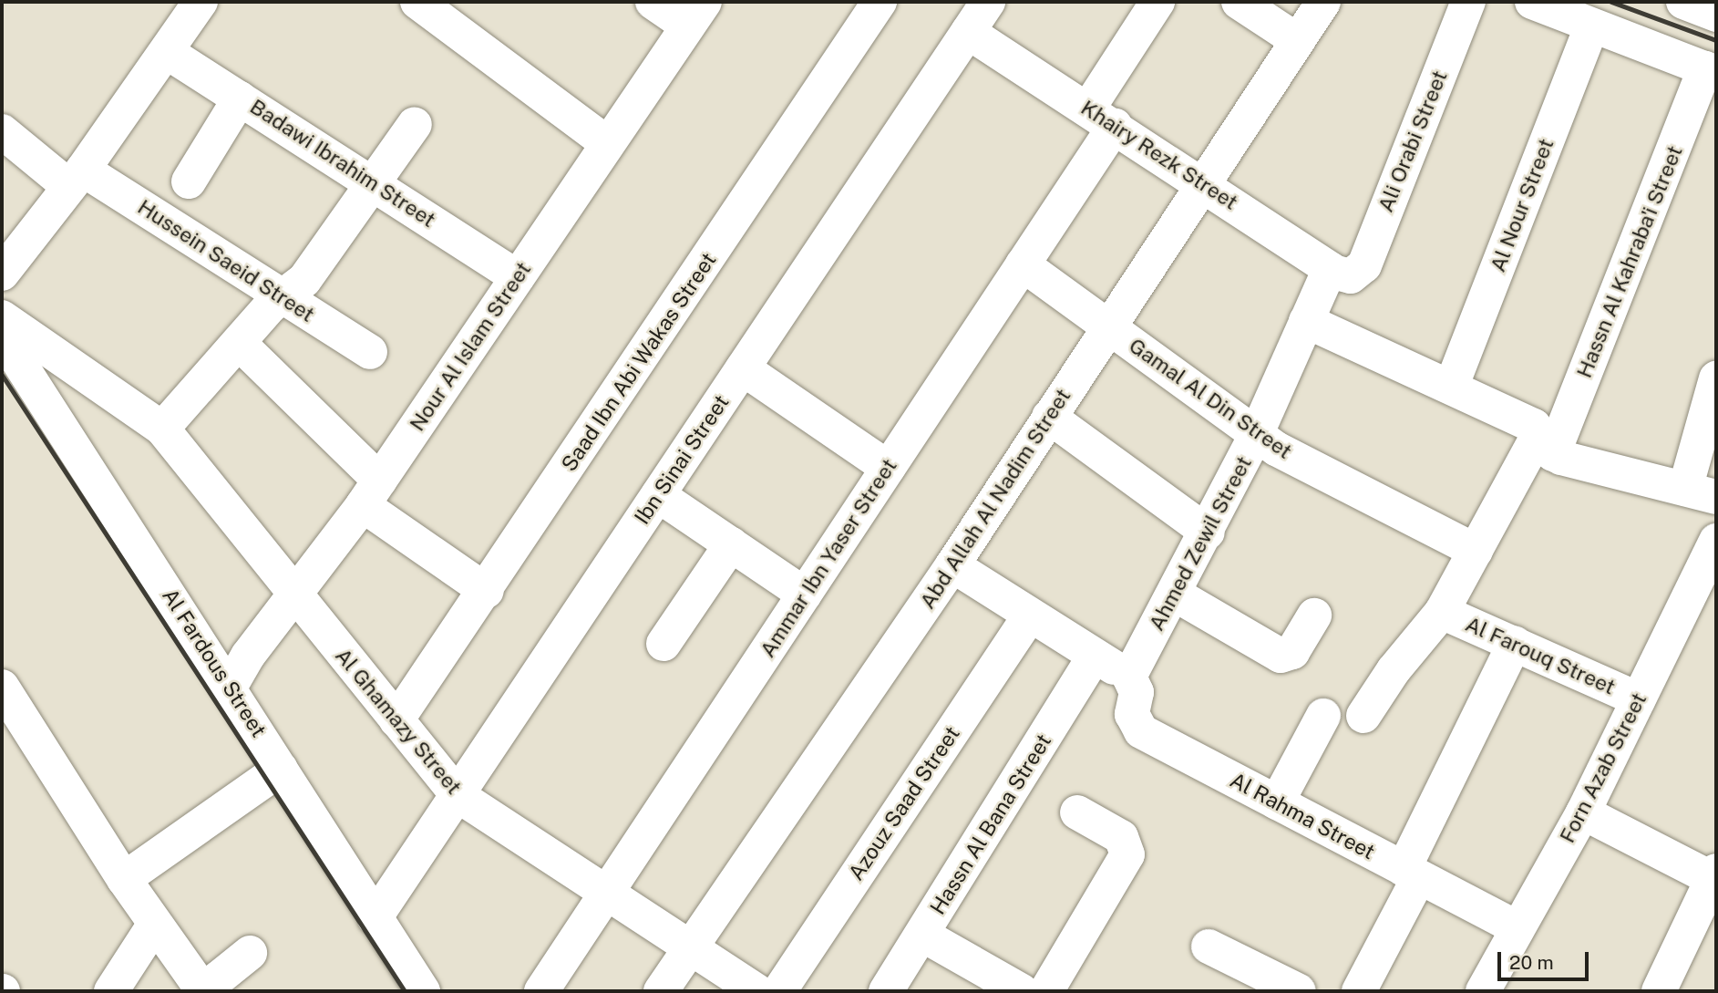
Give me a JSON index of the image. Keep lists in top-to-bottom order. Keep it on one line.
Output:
{"streets":{"street":["Ali Orabi Street","Khairy Rezk Street","Badawi Ibrahim Street","Al Nour Street","Hussein Saeid Street","Hassn Al Kahraba'i Street","Nour Al Islam Street","Saad Ibn Abi Wakas Street","Gamal Al Din Street","Ibn Sinai Street","Abd Allah Al Nadim Street","Ahmed Zewil Street","Ammar Ibn Yaser Street","Al Farouq Street","Al Fardous Street","Al Ghamazy Street","Forn Azab Street","Azouz Saad Street","Al Rahma Street","Hassn Al Bana Street"]},"crossings":[["Ali Orabi Street","Khairy Rezk Street"],["Ali Orabi Street","Ahmed Zewil Street"],["Khairy Rezk Street","Ibn Sinai Street"],["Khairy Rezk Street","Abd Allah Al Nadim Street"],["Khairy Rezk Street","Ahmed Zewil Street"],["Khairy Rezk Street","Ammar Ibn Yaser Street"],["Badawi Ibrahim Street","Nour Al Islam Street"],["Hassn Al Kahraba'i Street","Gamal Al Din Street"],["Hassn Al Kahraba'i Street","Al Farouq Street"],["Nour Al Islam Street","Al Fardous Street"],["Nour Al Islam Street","Al Ghamazy Street"],["Saad Ibn Abi Wakas Street","Al Ghamazy Street"],["Gamal Al Din Street","Abd Allah Al Nadim Street"],["Gamal Al Din Street","Ahmed Zewil Street"],["Gamal Al Din Street","Ammar Ibn Yaser Street"],["Ibn Sinai Street","Al Fardous Street"],["Ibn Sinai Street","Al Ghamazy Street"],["Abd Allah Al Nadim Street","Al Ghamazy Street"],["Ahmed Zewil Street","Al Rahma Street"],["Ammar Ibn Yaser Street","Al Ghamazy Street"],["Al Farouq Street","Forn Azab Street"],["Forn Azab Street","Al Rahma Street"]],"scale_bar":"20 m"}
